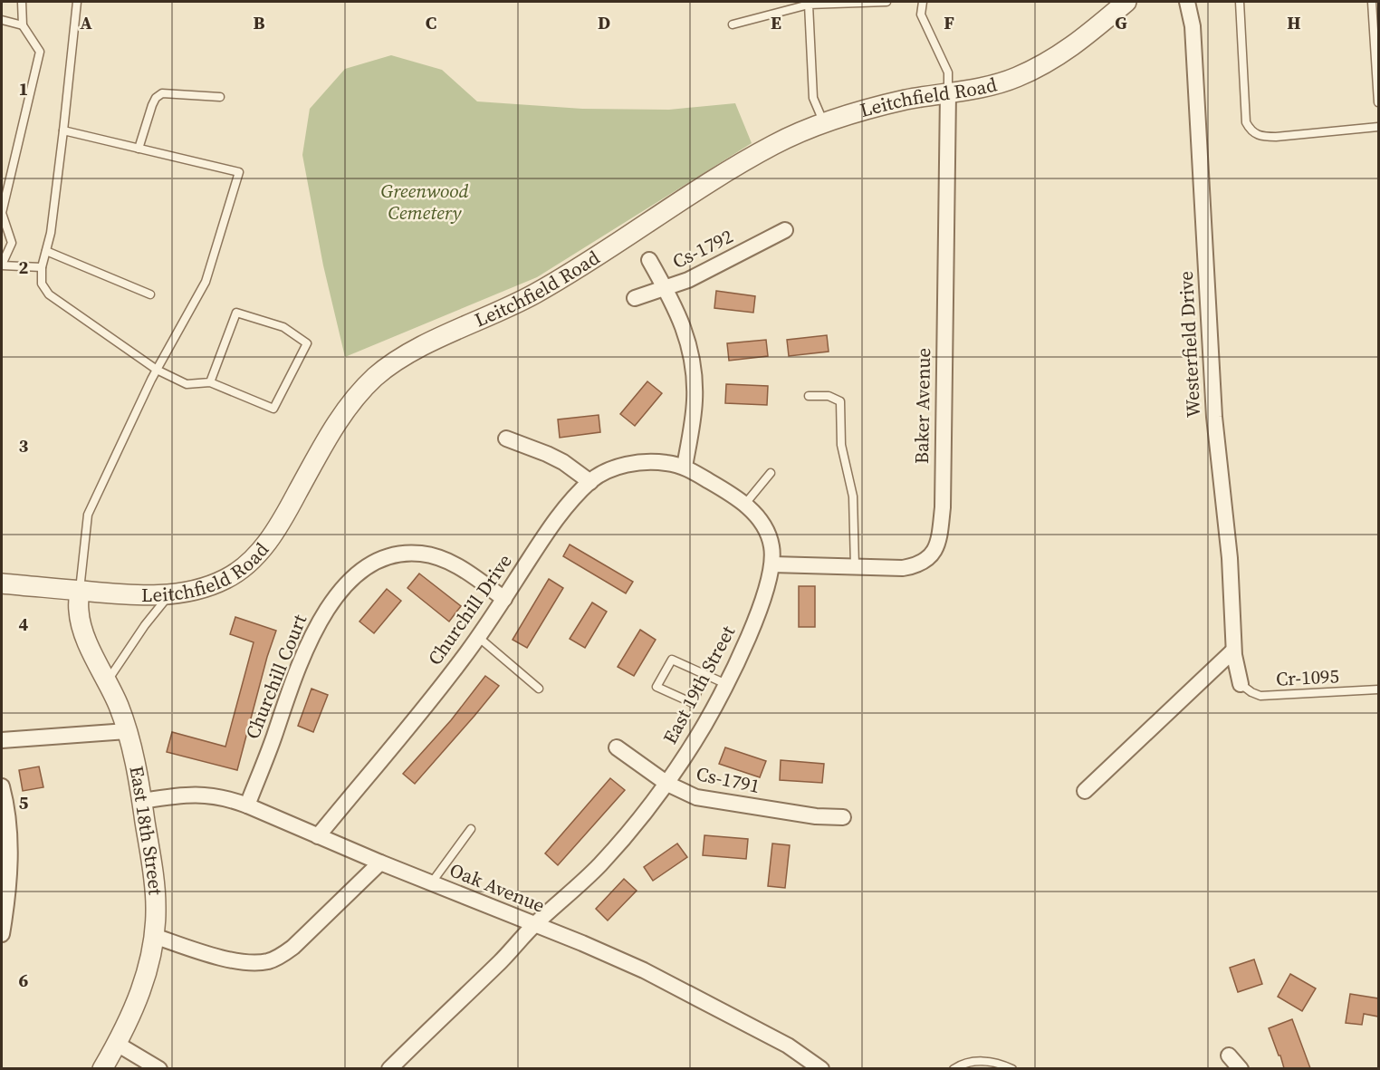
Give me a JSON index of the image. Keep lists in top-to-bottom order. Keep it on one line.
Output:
{"streets":{"street":["Leitchfield Road","Cs-1792","Westerfield Drive","Baker Avenue","Churchill Drive","Churchill Court","East 19th Street","Cs-1791","East 18th Street","Oak Avenue"],"lane":["Cr-1095"]},"crossings":[["Leitchfield Road","Baker Avenue"],["Leitchfield Road","East 18th Street"],["Westerfield Drive","Cr-1095"],["Baker Avenue","East 19th Street"],["Churchill Drive","Churchill Court"],["Churchill Drive","East 19th Street"],["Churchill Drive","Oak Avenue"],["Churchill Court","Oak Avenue"],["East 19th Street","Cs-1791"],["East 19th Street","Oak Avenue"],["East 18th Street","Oak Avenue"]],"parks":["Greenwood Cemetery"],"grid":{"columns":["A","B","C","D","E","F","G","H"],"rows":["1","2","3","4","5","6"]}}
